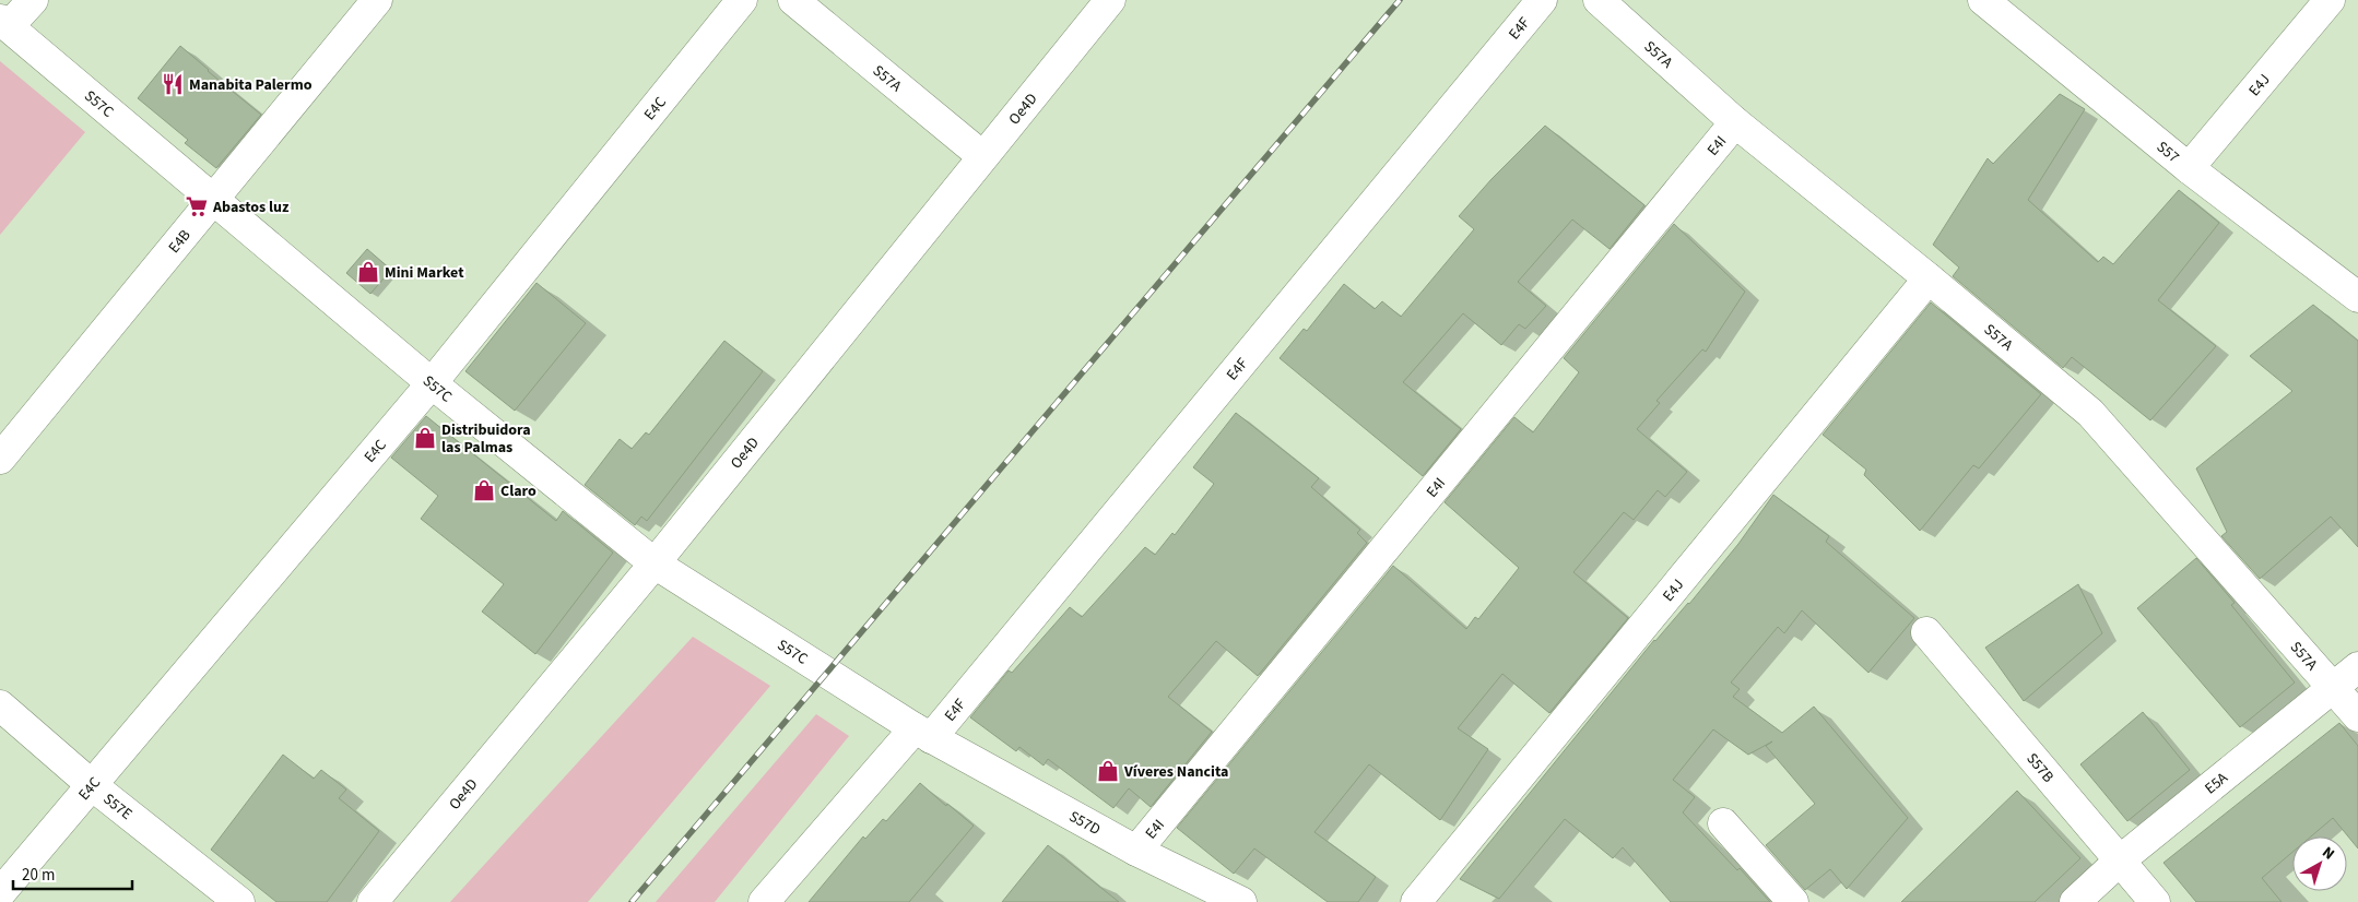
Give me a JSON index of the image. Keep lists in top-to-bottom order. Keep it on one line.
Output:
{"streets":{"street":["E4F","S57A","E4J","S57C","E4C","Oe4D","E4I","S57","E4B","S57B","E5A","S57E","S57D"]},"crossings":[["E4F","S57C"],["E4F","S57D"],["S57A","E4J"],["S57A","Oe4D"],["S57A","E4I"],["S57A","E5A"],["E4J","S57"],["S57C","E4C"],["S57C","Oe4D"],["S57C","E4B"],["S57C","S57D"],["E4C","S57E"],["E4I","S57D"],["S57B","E5A"]],"places":{"restaurant":["Manabita Palermo"],"supermarket":["Abastos luz"],"shop":["Mini Market","Distribuidora las Palmas","Claro","Víveres Nancita"]},"scale_bar":"20 m","north":"top right"}
